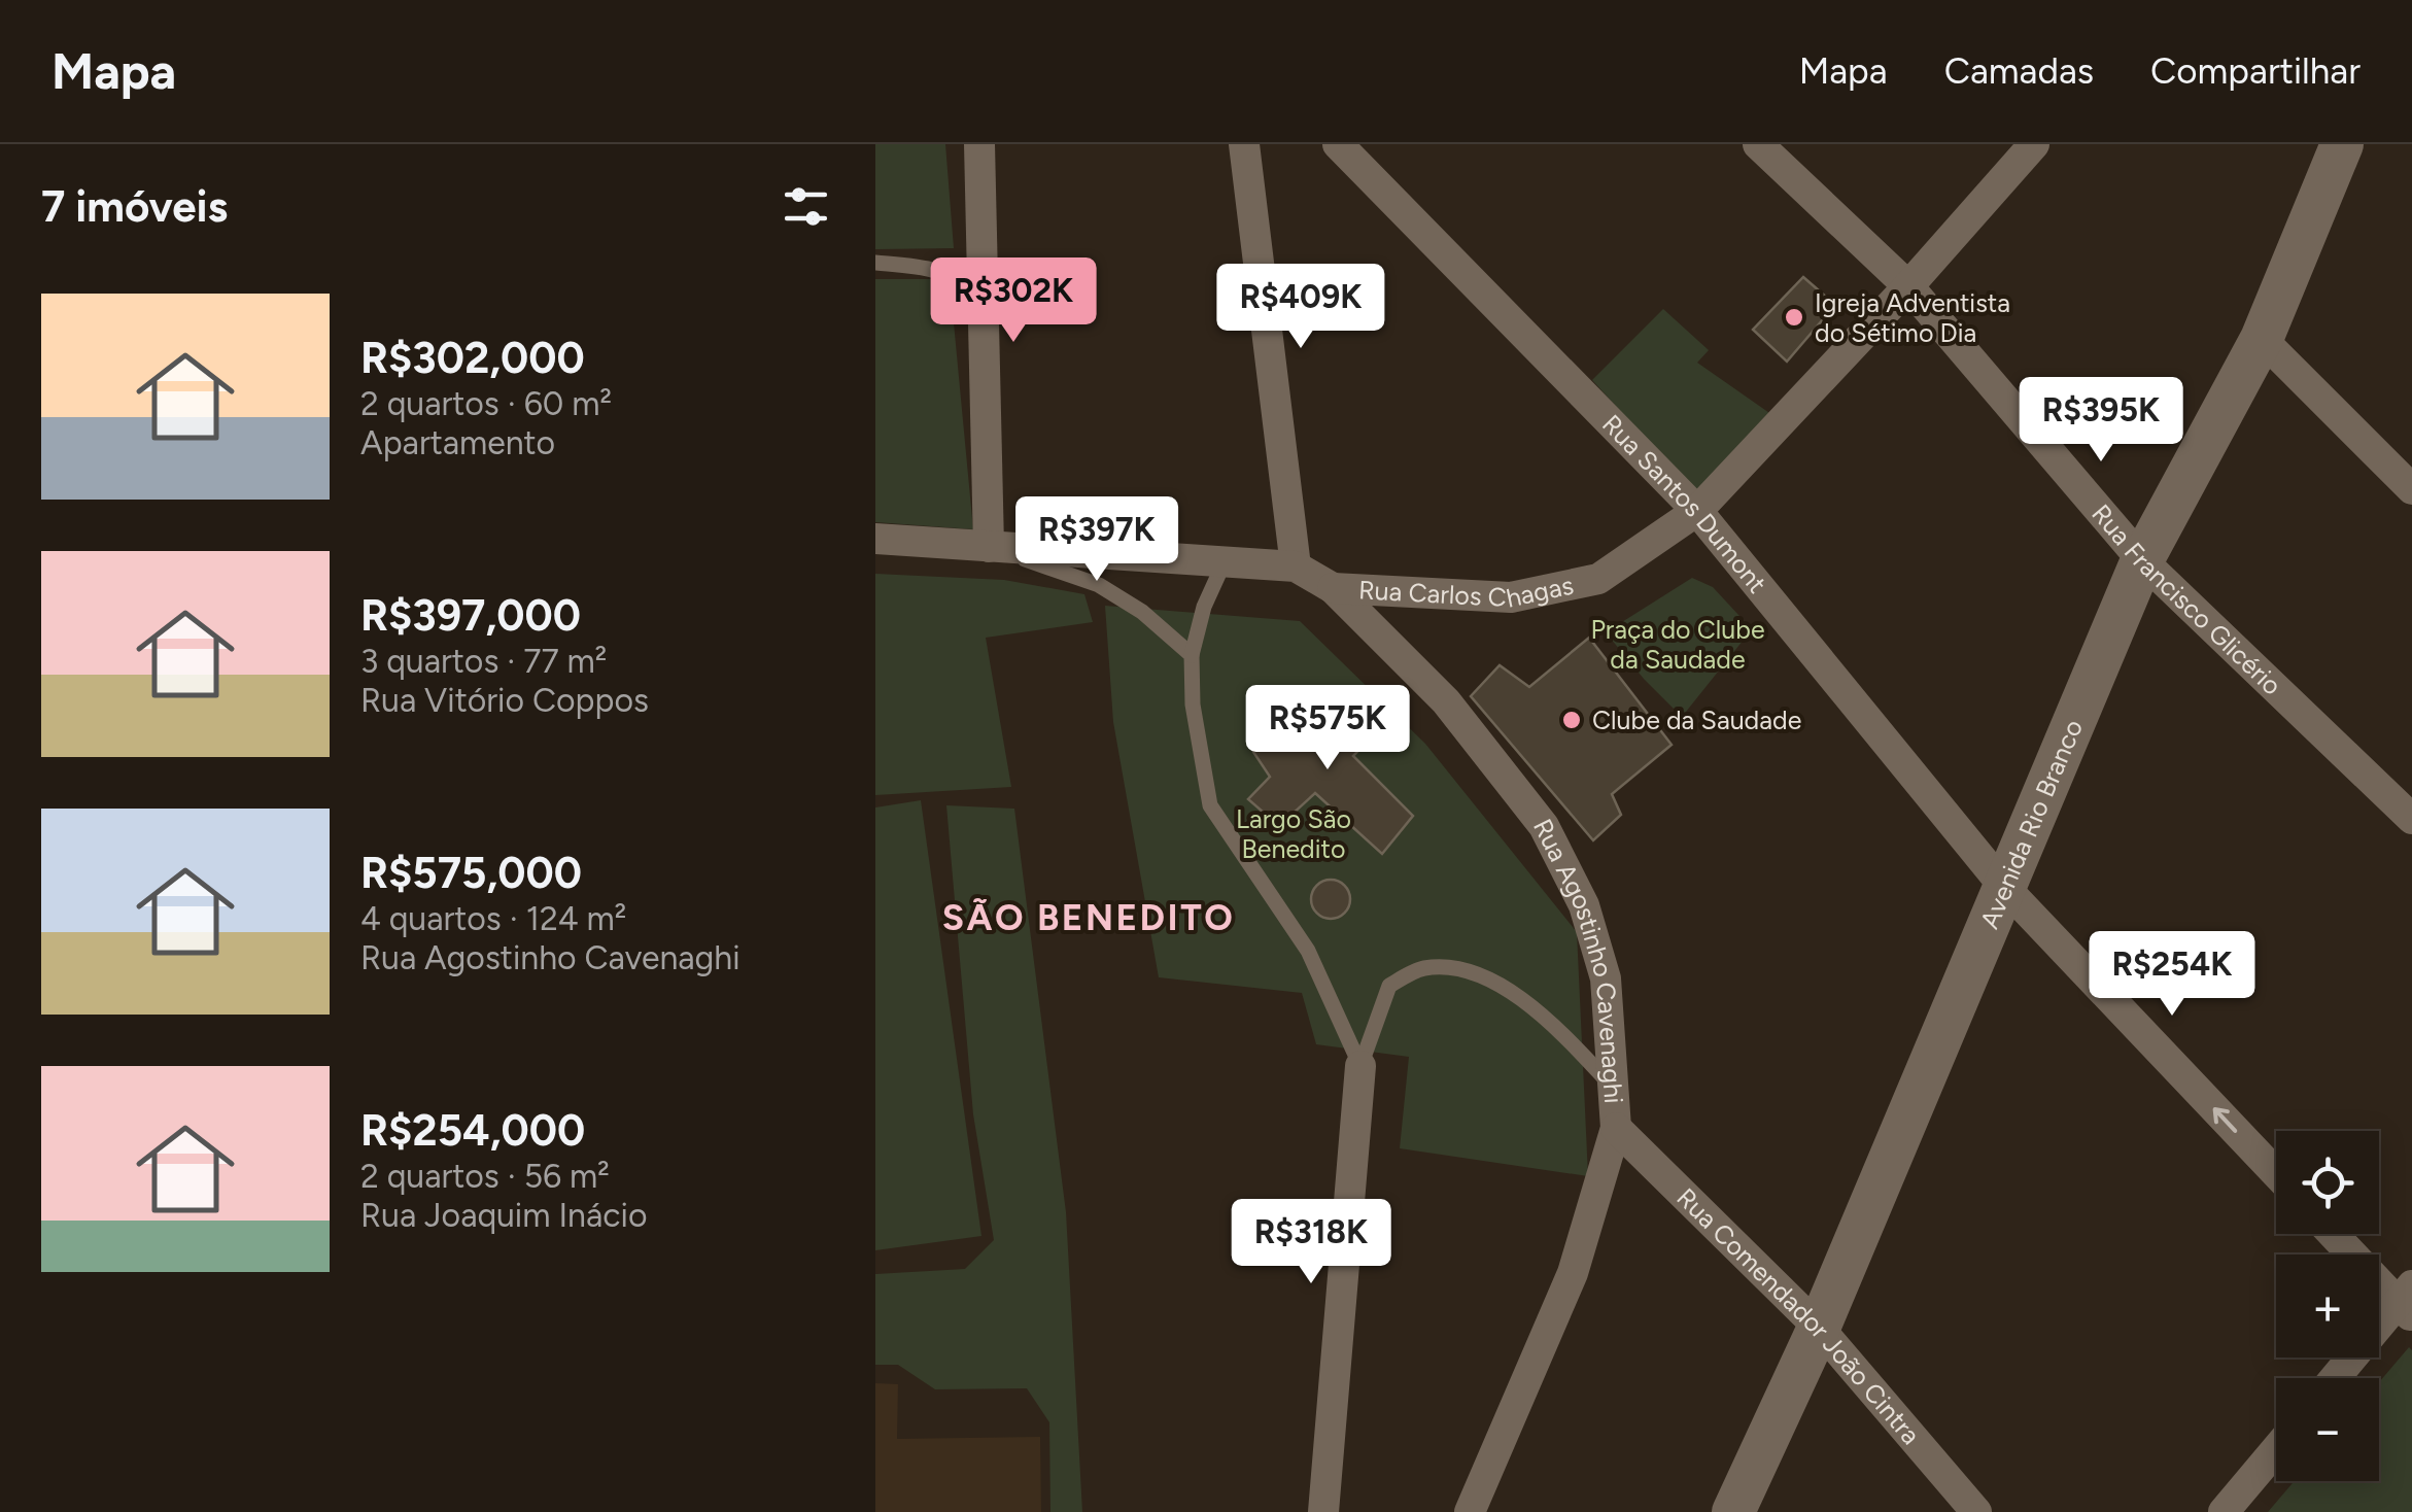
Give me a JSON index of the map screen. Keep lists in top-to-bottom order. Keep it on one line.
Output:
{"streets":{"main road":["Avenida Rio Branco"],"street":["Rua Santos Dumont","Rua Carlos Chagas","Rua Francisco Glicério","Rua Agostinho Cavenaghi","Rua Comendador João Cintra"]},"crossings":[["Rua Santos Dumont","Rua Carlos Chagas"],["Rua Santos Dumont","Avenida Rio Branco"],["Rua Carlos Chagas","Rua Francisco Glicério"],["Rua Carlos Chagas","Rua Agostinho Cavenaghi"],["Rua Francisco Glicério","Avenida Rio Branco"],["Avenida Rio Branco","Rua Comendador João Cintra"],["Rua Agostinho Cavenaghi","Rua Comendador João Cintra"]],"districts":["SÃO BENEDITO"],"parks":["Praça do Clube da Saudade","Largo São Benedito"],"places":["Igreja Adventista do Sétimo Dia","Clube da Saudade"],"page":{"header":"Mapa","nav":["Mapa","Camadas","Compartilhar"],"heading":"7 imóveis","price":["R$302K","R$409K","R$395K","R$397K","R$575K","R$254K","R$318K"],"list":[{"name":"R$302,000","note":"2 quartos · 60 m² · Apartamento"},{"name":"R$397,000","note":"3 quartos · 77 m² · Rua Vitório Coppos"},{"name":"R$575,000","note":"4 quartos · 124 m² · Rua Agostinho Cavenaghi"},{"name":"R$254,000","note":"2 quartos · 56 m² · Rua Joaquim Inácio"}],"map_buttons":["+","−"]}}
